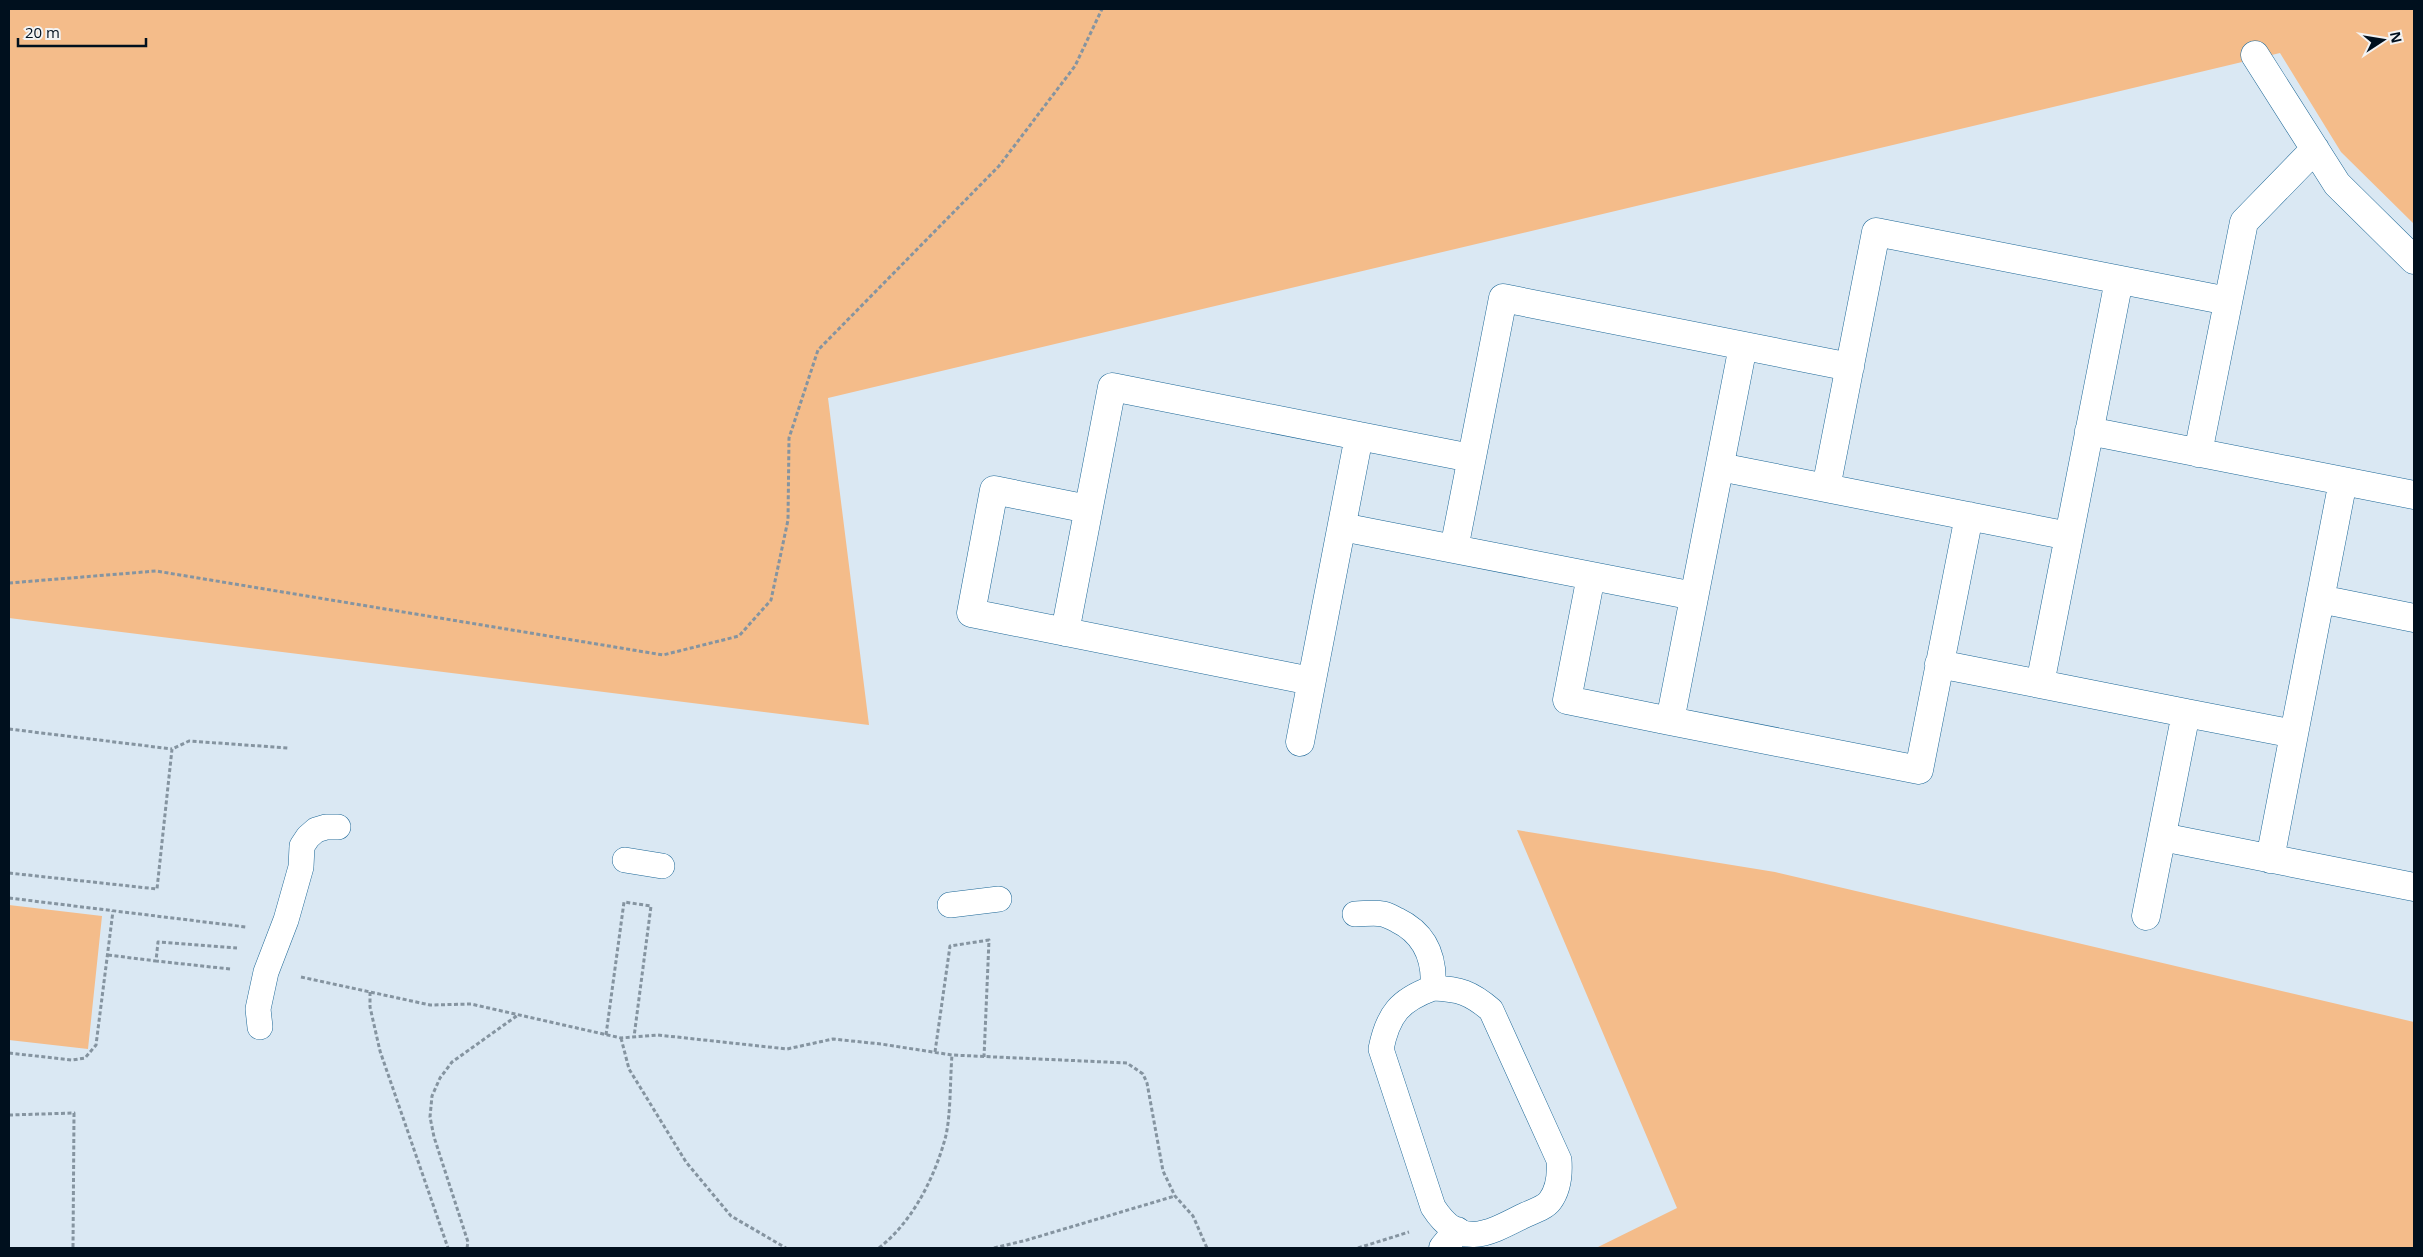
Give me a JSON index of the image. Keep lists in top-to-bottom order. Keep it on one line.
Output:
{"scale_bar":"20 m","north":"right"}
